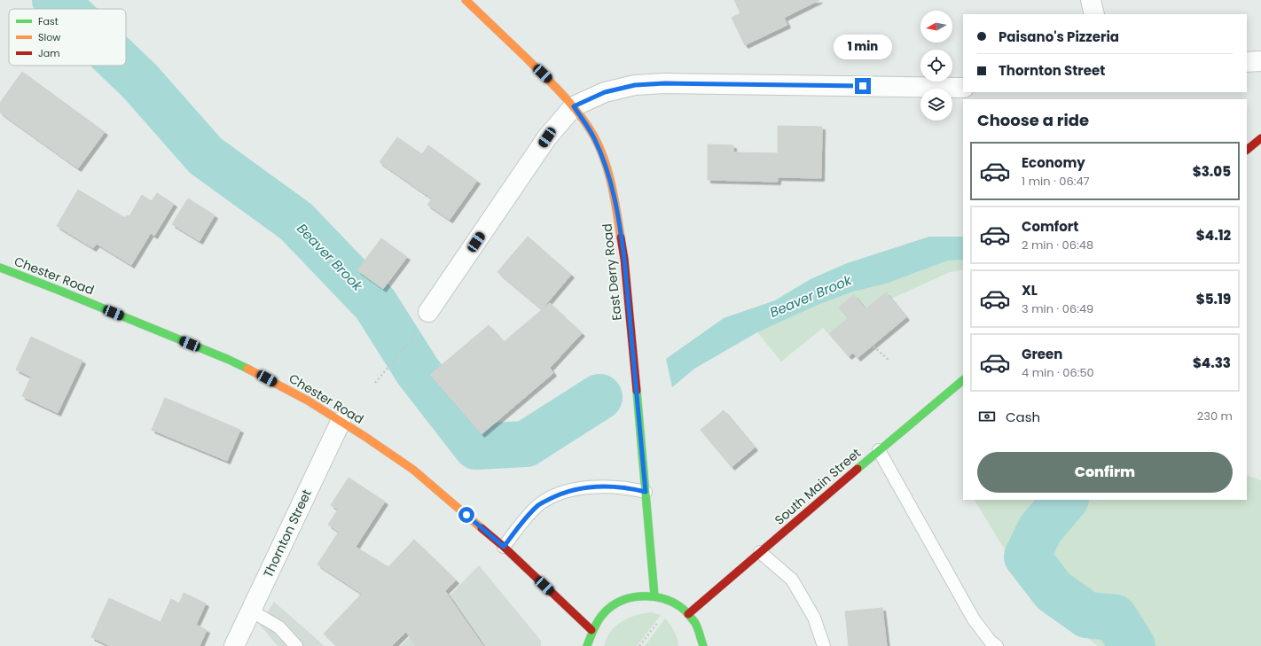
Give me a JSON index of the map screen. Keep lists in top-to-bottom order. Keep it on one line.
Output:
{"streets":{"main road":["East Derry Road","Chester Road","South Main Street"],"street":["Thornton Street"]},"crossings":[["Chester Road","Thornton Street"]],"water":["Beaver Brook"],"legend":["Fast","Slow","Jam"],"north":"left","page":{"banner":["Paisano's Pizzeria","Thornton Street"],"bubble":"1 min","heading":"Choose a ride","list":[{"name":"Economy","note":"1 min · 06:47","value":"$3.05"},{"name":"Comfort","note":"2 min · 06:48","value":"$4.12"},{"name":"XL","note":"3 min · 06:49","value":"$5.19"},{"name":"Green","note":"4 min · 06:50","value":"$4.33"}],"pay":["Cash","230 m"],"buttons":"Confirm"}}
